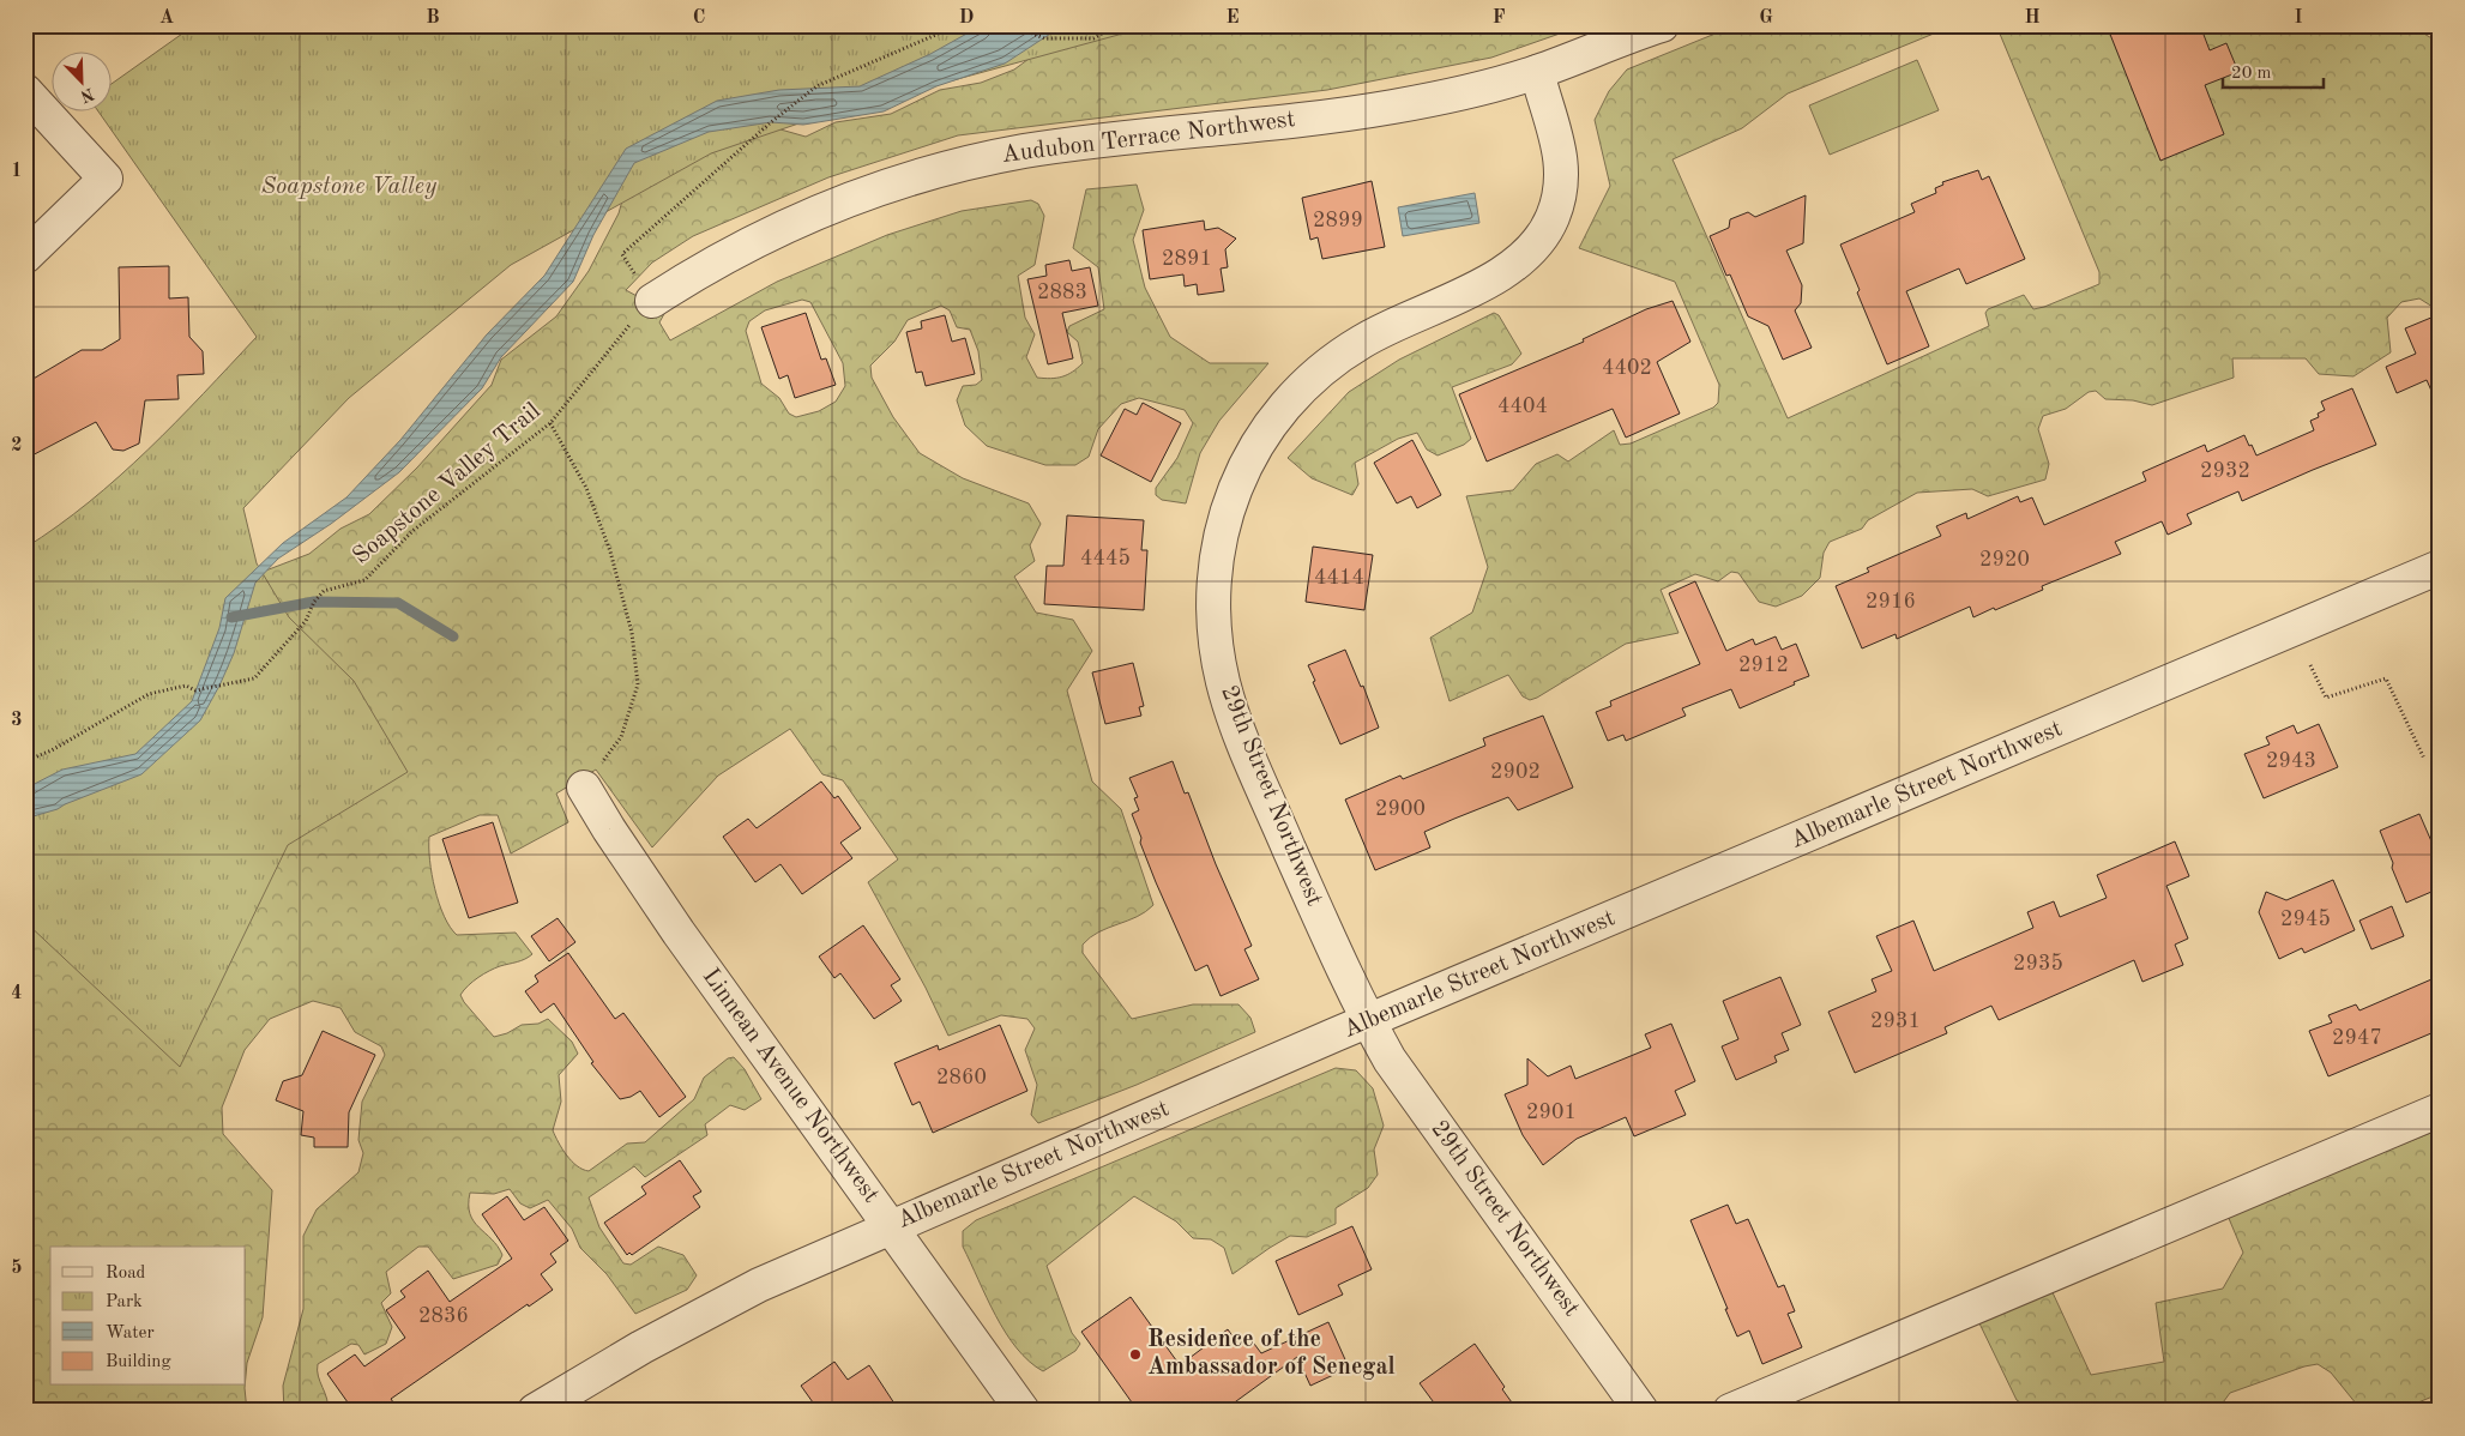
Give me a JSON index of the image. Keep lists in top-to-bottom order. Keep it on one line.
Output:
{"streets":{"street":["Audubon Terrace Northwest","Albemarle Street Northwest","29th Street Northwest","Linnean Avenue Northwest"],"path":["Soapstone Valley Trail"]},"crossings":[["Audubon Terrace Northwest","Soapstone Valley Trail"],["Audubon Terrace Northwest","29th Street Northwest"],["Albemarle Street Northwest","29th Street Northwest"],["Albemarle Street Northwest","Linnean Avenue Northwest"]],"parks":["Soapstone Valley"],"places":["Residence of the Ambassador of Senegal"],"house_numbers":["2899","2891","2883","4402","4404","2932","4445","2920","4414","2916","2912","2943","2902","2900","2945","2935","2931","2947","2860","2901","2836"],"legend":["Road","Park","Water","Building"],"scale_bar":"20 m","north":"bottom right","grid":{"columns":["A","B","C","D","E","F","G","H","I"],"rows":["1","2","3","4","5"]}}
